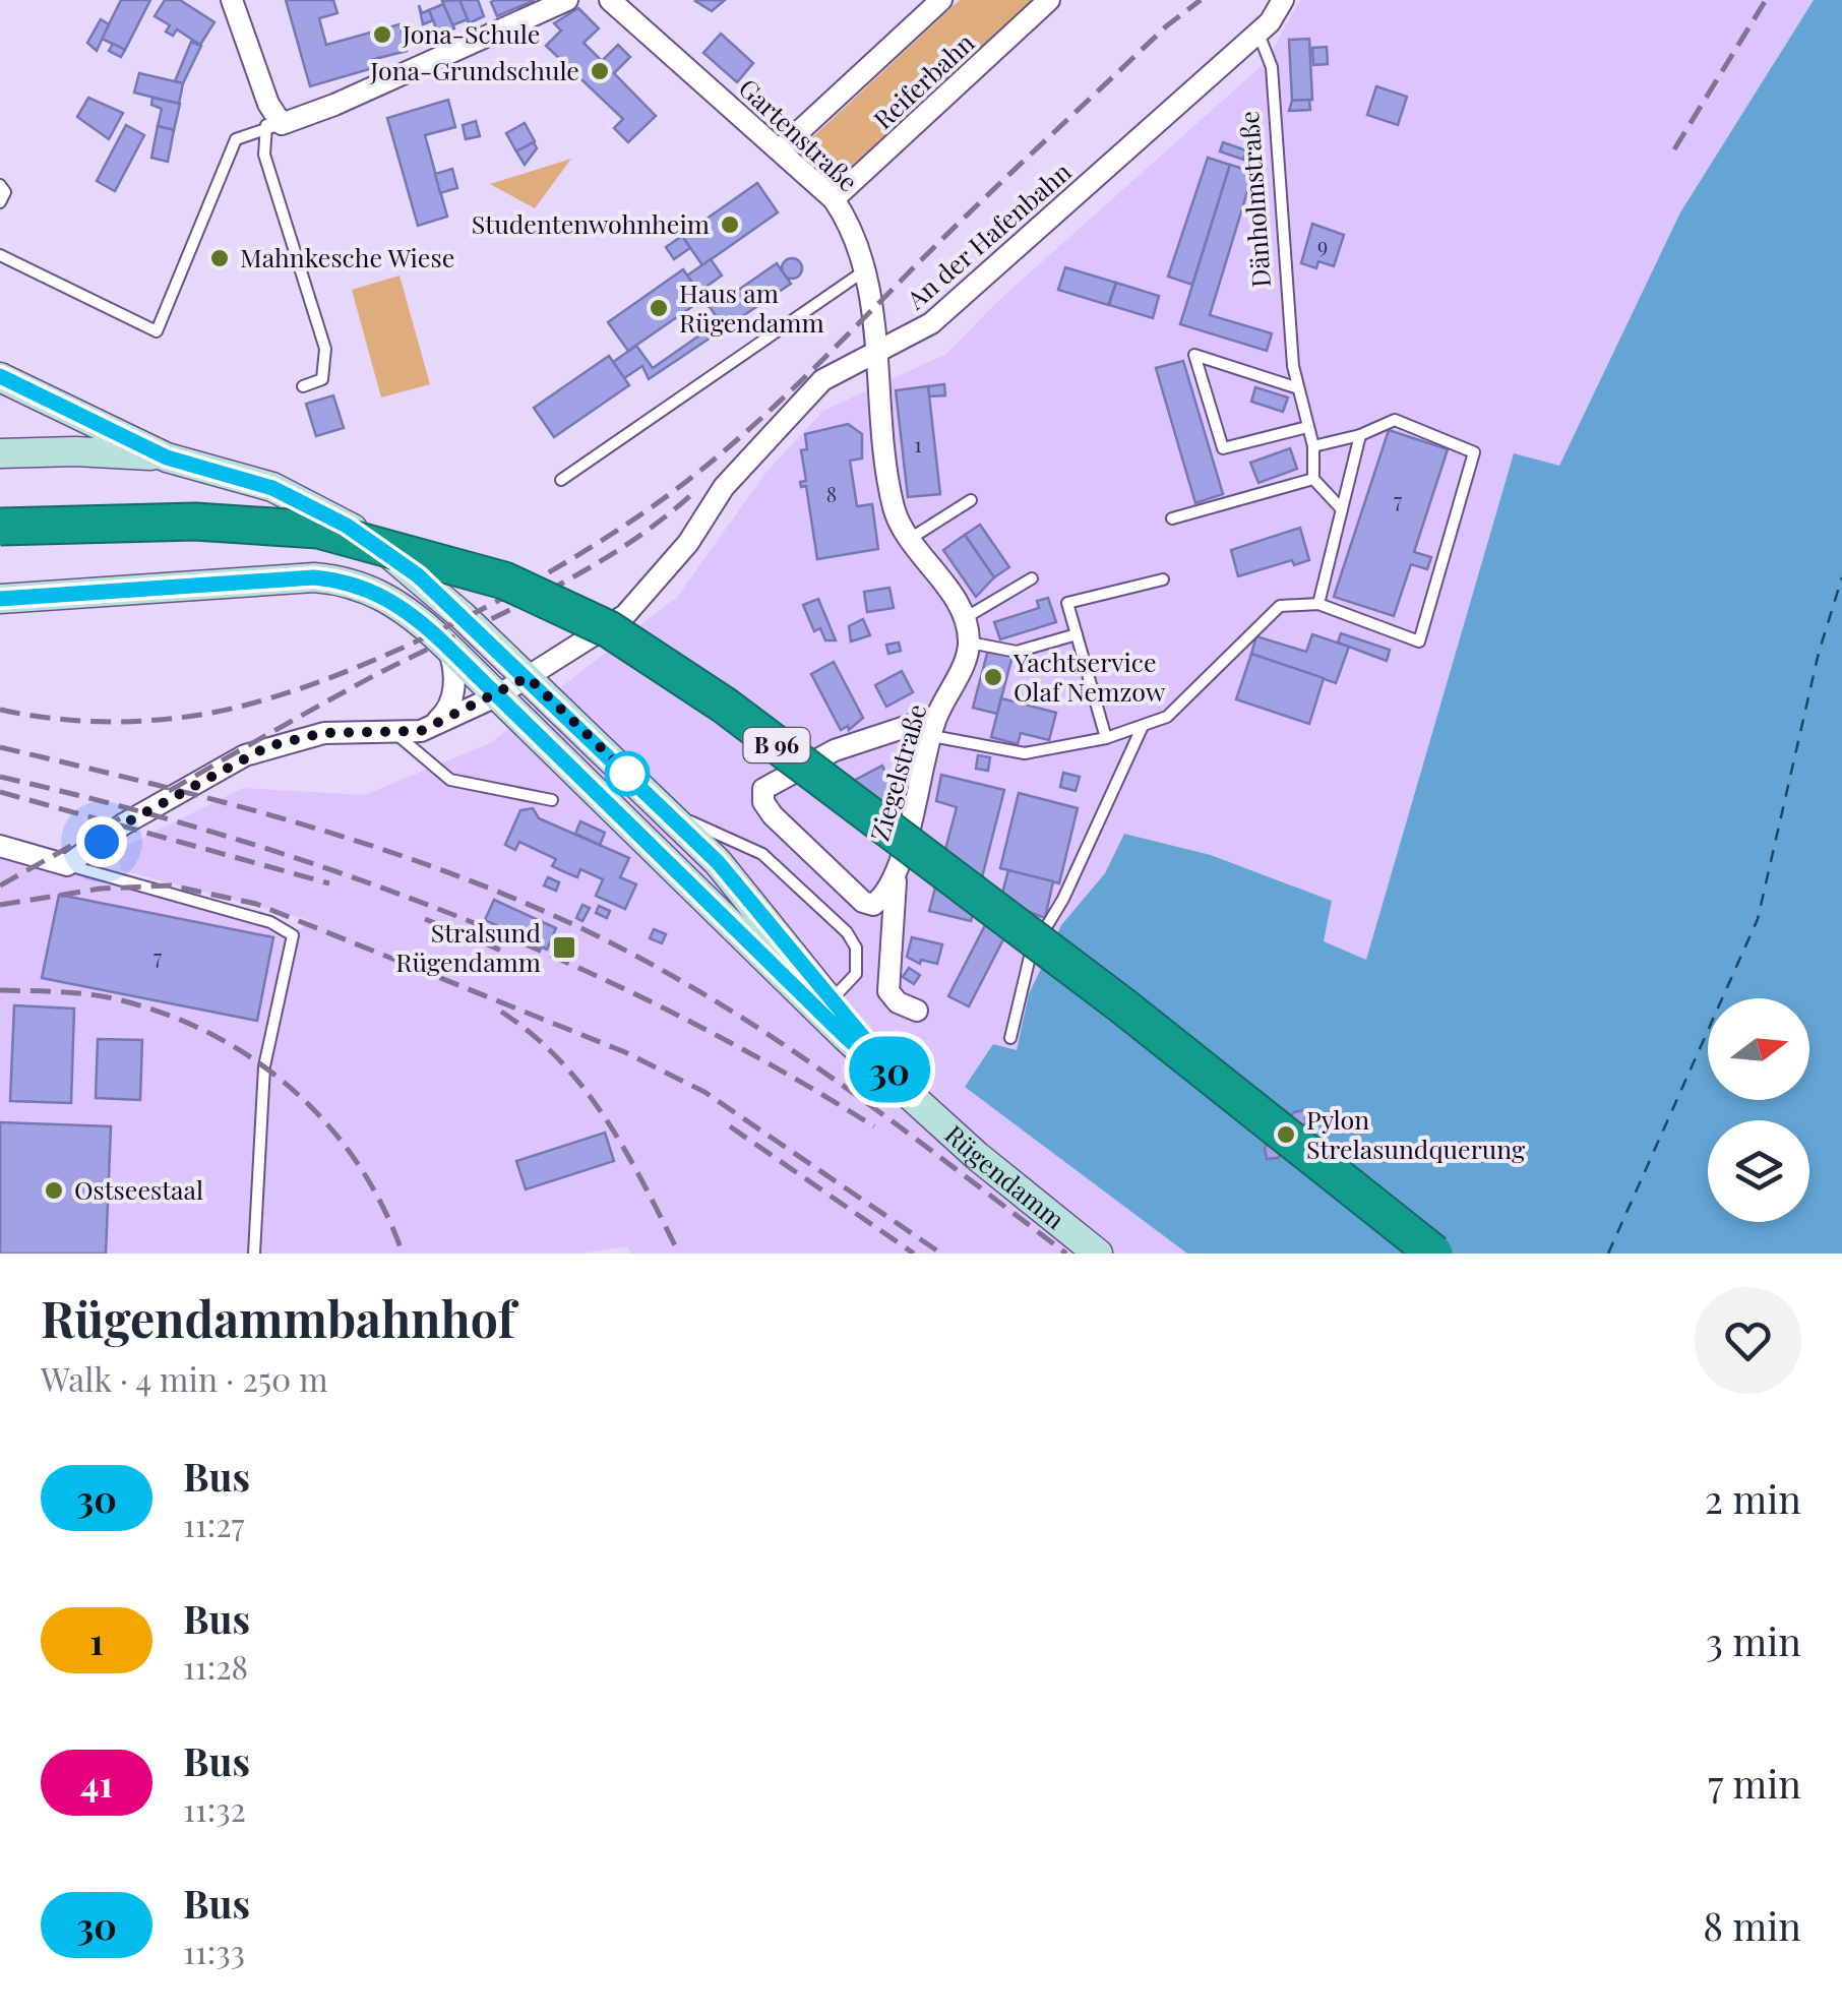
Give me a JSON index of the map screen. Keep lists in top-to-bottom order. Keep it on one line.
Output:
{"streets":{"highway":["B 96"],"main road":["Rügendamm"],"street":["Reiferbahn","Gartenstraße","An der Hafenbahn","Ziegelstraße"],"lane":["Dänholmstraße"]},"crossings":[["Reiferbahn","Gartenstraße"],["Gartenstraße","An der Hafenbahn"],["Dänholmstraße","An der Hafenbahn"]],"places":{"other":["Jona-Schule","Jona-Grundschule","Studentenwohnheim","Mahnkesche Wiese","Haus am Rügendamm","Yachtservice Olaf Nemzow","Pylon Strelasundquerung","Ostseestaal"],"transit":["Stralsund Rügendamm"]},"lines":["bus line 30"],"house_numbers":["9","1","8","7","7"],"north":"right","page":{"on_map":"30","heading":["Rügendammbahnhof","Walk · 4 min · 250 m"],"list":[{"mark":"30","name":"Bus","note":"11:27","value":"2 min"},{"mark":"1","name":"Bus","note":"11:28","value":"3 min"},{"mark":"41","name":"Bus","note":"11:32","value":"7 min"},{"mark":"30","name":"Bus","note":"11:33","value":"8 min"}]}}
